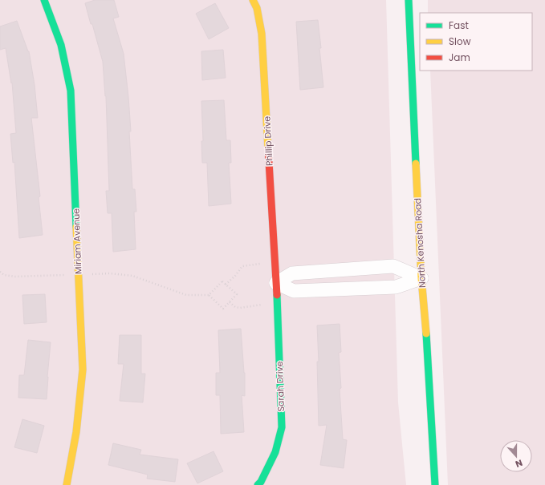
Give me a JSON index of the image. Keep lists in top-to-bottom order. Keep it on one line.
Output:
{"streets":{"street":["Phillip Drive","Miriam Avenue","North Kenosha Road","Sarah Drive"]},"crossings":[["Phillip Drive","Sarah Drive"]],"legend":["Fast","Slow","Jam"],"north":"bottom"}
